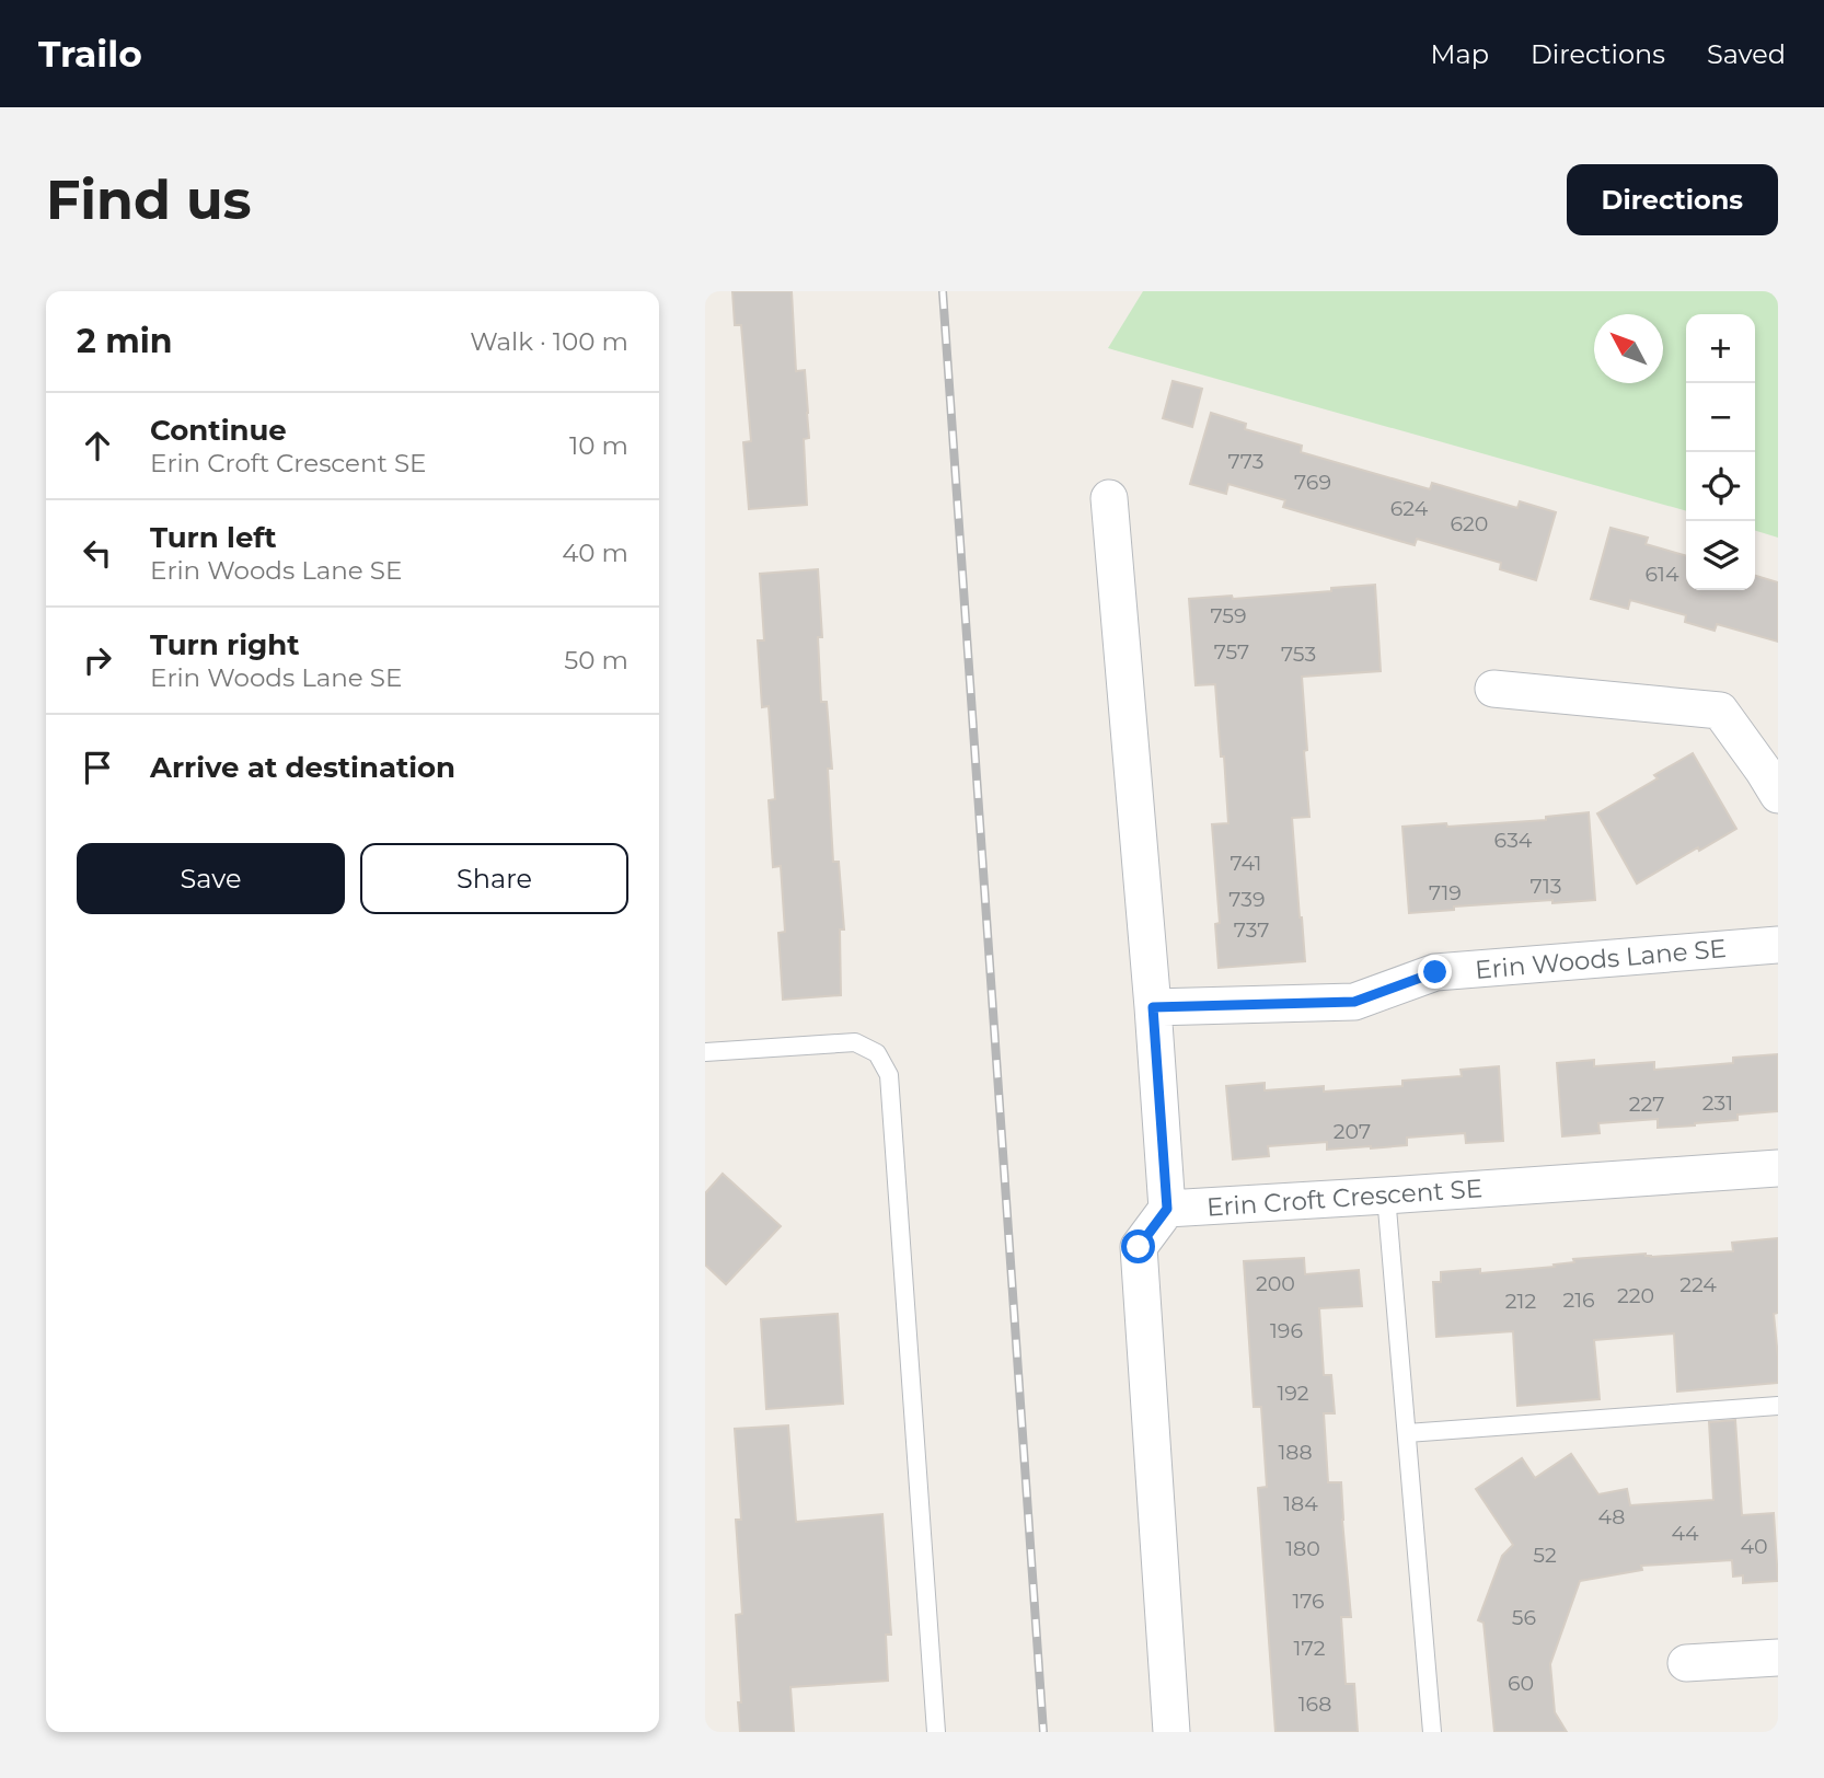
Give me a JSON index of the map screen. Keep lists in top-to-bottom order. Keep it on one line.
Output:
{"streets":{"street":["Erin Woods Lane SE","Erin Croft Crescent SE"]},"house_numbers":["773","769","624","620","614","759","757","753","634","741","713","719","739","737","231","227","207","200","224","220","216","212","196","192","188","184","48","44","40","180","52","176","56","172","60","168"],"north":"top left","page":{"header":"Trailo","nav":["Map","Directions","Saved"],"buttons":["Directions",["Save","Share"]],"title":"Find us","heading":["2 min","Walk · 100 m"],"map_buttons":["+","−"],"list":[["Continue","Erin Croft Crescent SE","10 m"],["Turn left","Erin Woods Lane SE","40 m"],["Turn right","Erin Woods Lane SE","50 m"],"Arrive at destination"]}}
